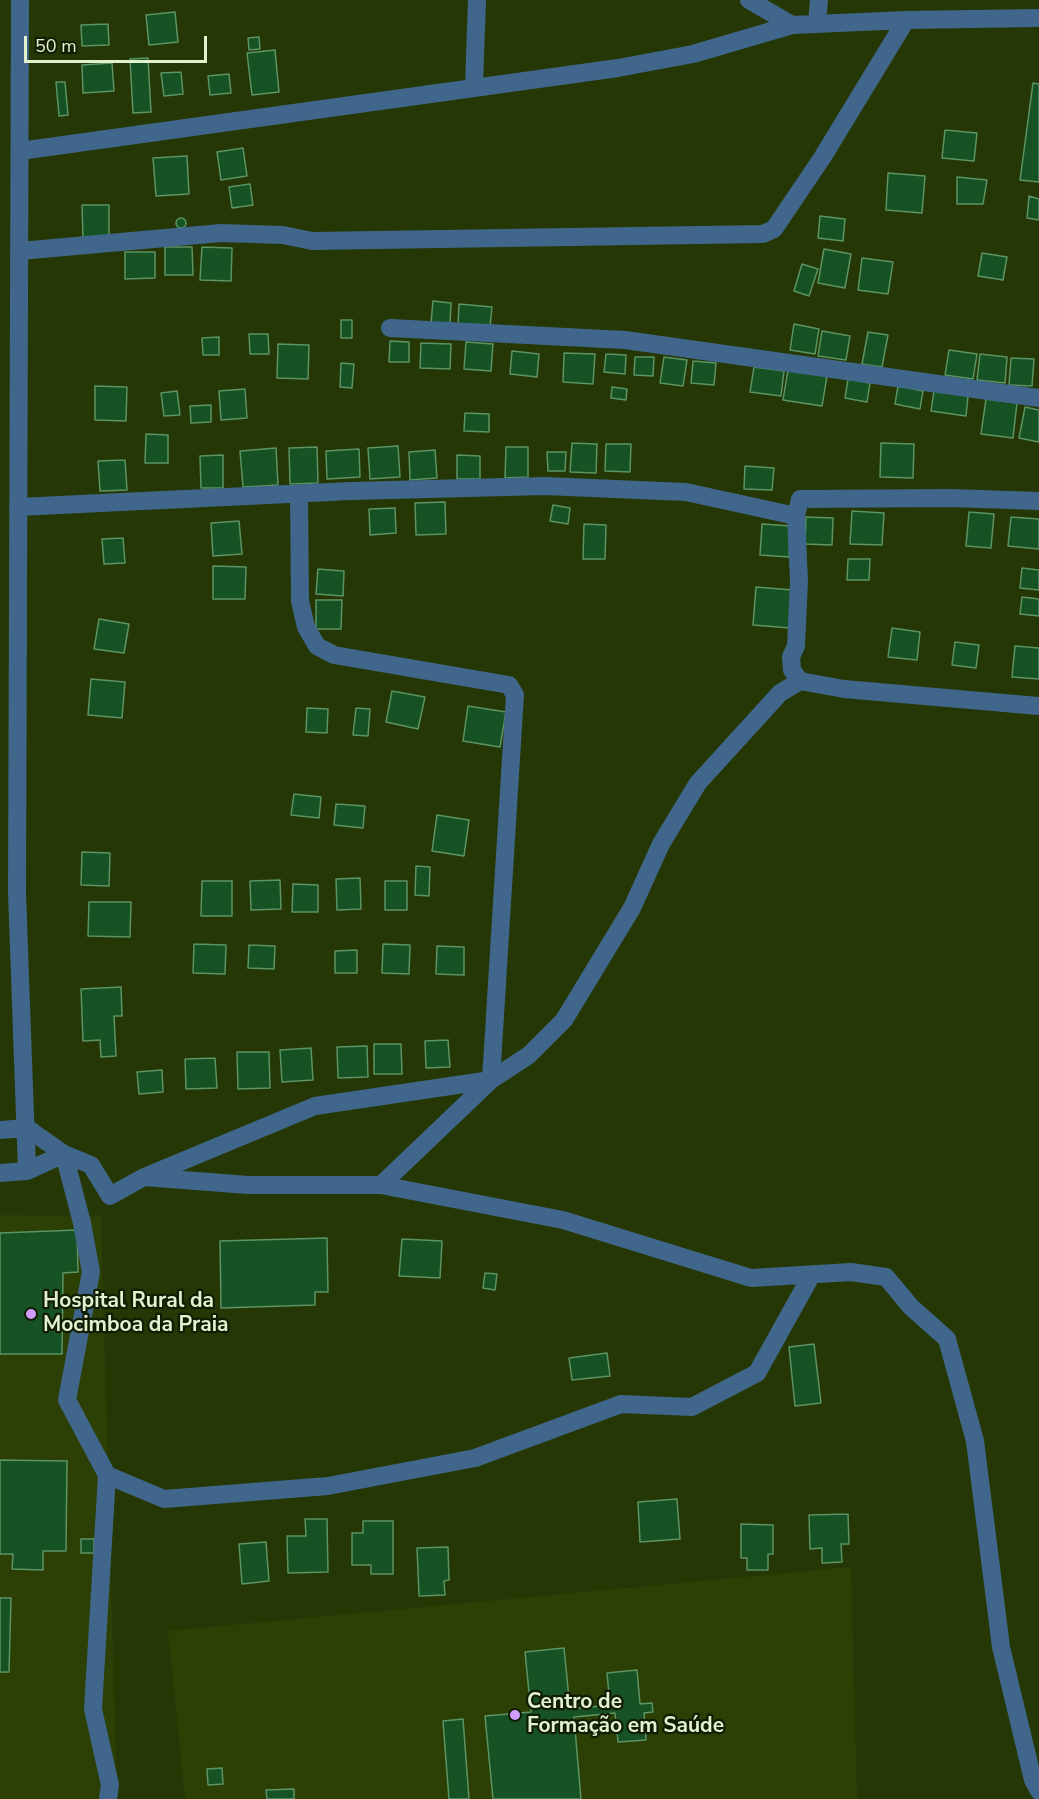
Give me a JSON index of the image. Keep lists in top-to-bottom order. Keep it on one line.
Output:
{"places":["Hospital Rural da Mocimboa da Praia","Centro de Formação em Saúde"],"scale_bar":"50 m"}
